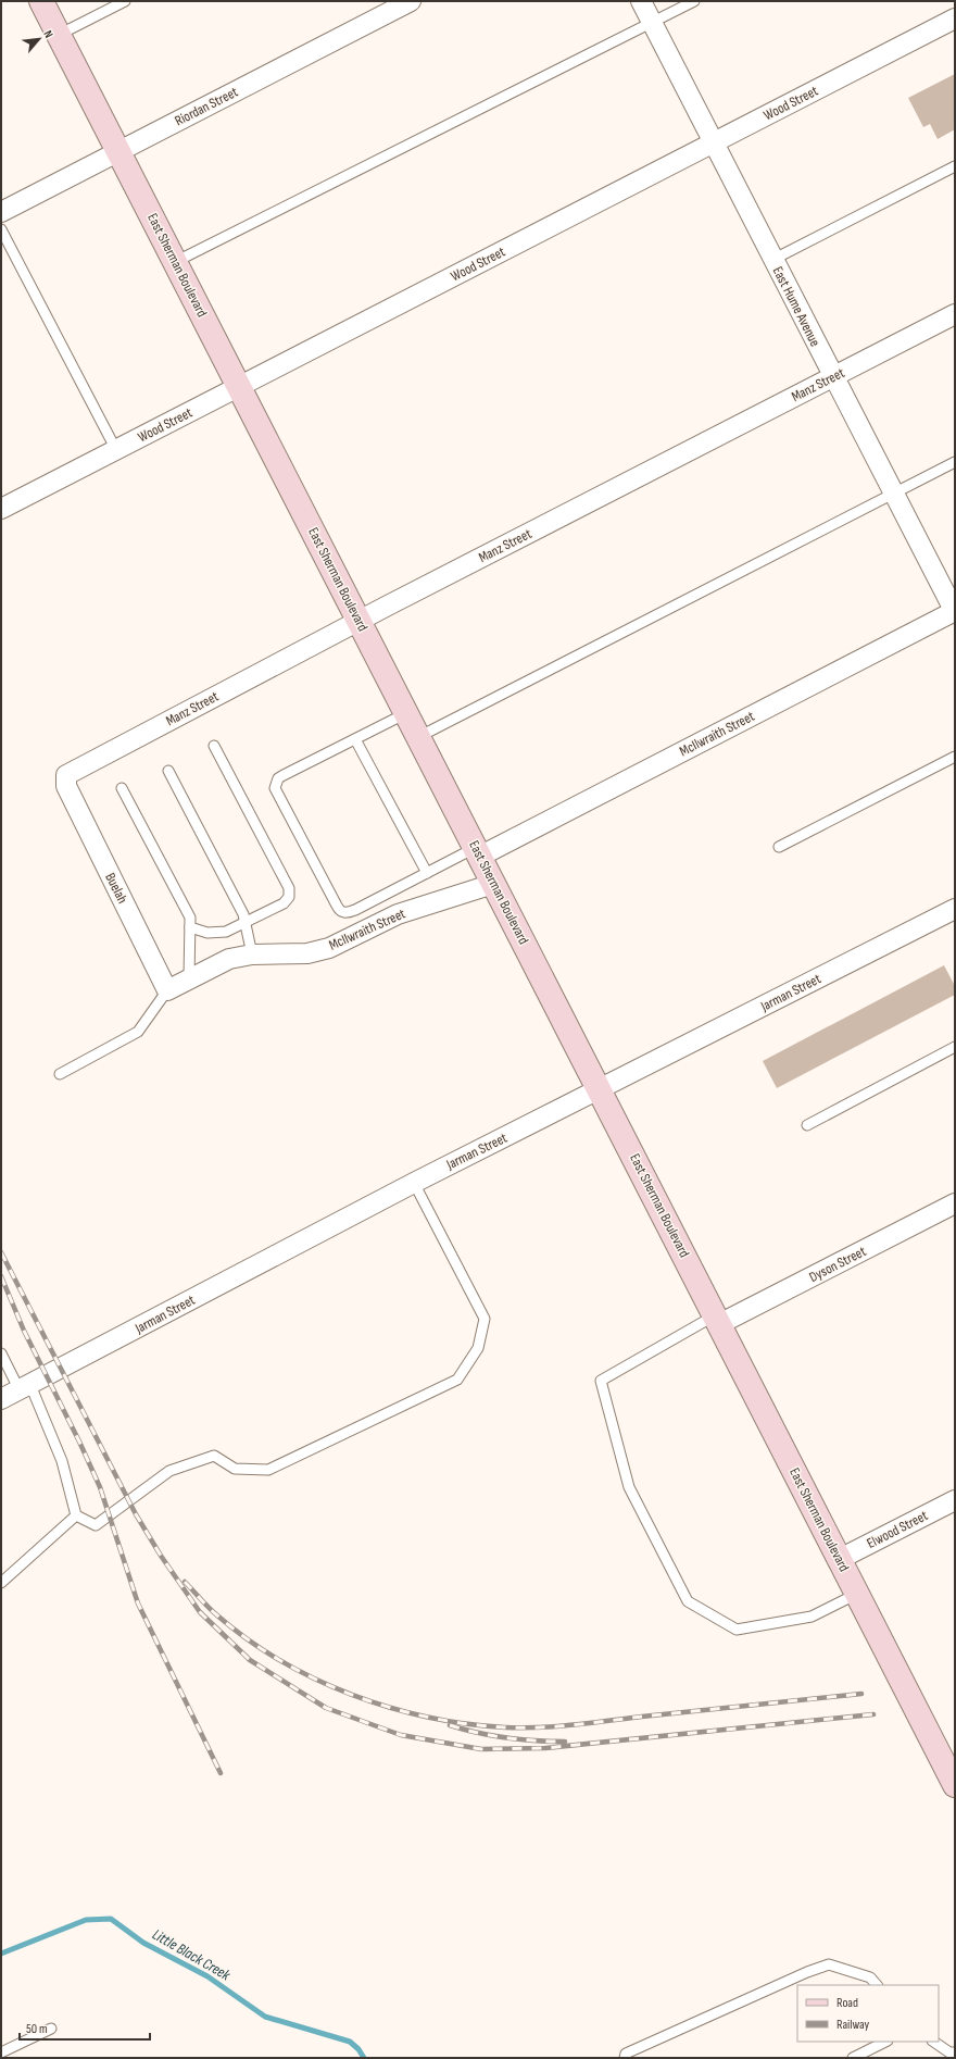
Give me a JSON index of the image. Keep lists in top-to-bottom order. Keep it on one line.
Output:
{"streets":{"main road":["East Sherman Boulevard"],"street":["Wood Street","Riordan Street","East Hume Avenue","Manz Street","McIlwraith Street","Buelah","Jarman Street","Dyson Street","Elwood Street"]},"crossings":[["Wood Street","East Sherman Boulevard"],["Wood Street","East Hume Avenue"],["Riordan Street","East Sherman Boulevard"],["East Sherman Boulevard","Manz Street"],["East Sherman Boulevard","McIlwraith Street"],["East Sherman Boulevard","Jarman Street"],["East Sherman Boulevard","Dyson Street"],["East Sherman Boulevard","Elwood Street"],["East Hume Avenue","Manz Street"],["East Hume Avenue","McIlwraith Street"],["Manz Street","Buelah"],["McIlwraith Street","Buelah"]],"water":["Little Black Creek"],"legend":["Road","Railway"],"scale_bar":"50 m","north":"top right"}
